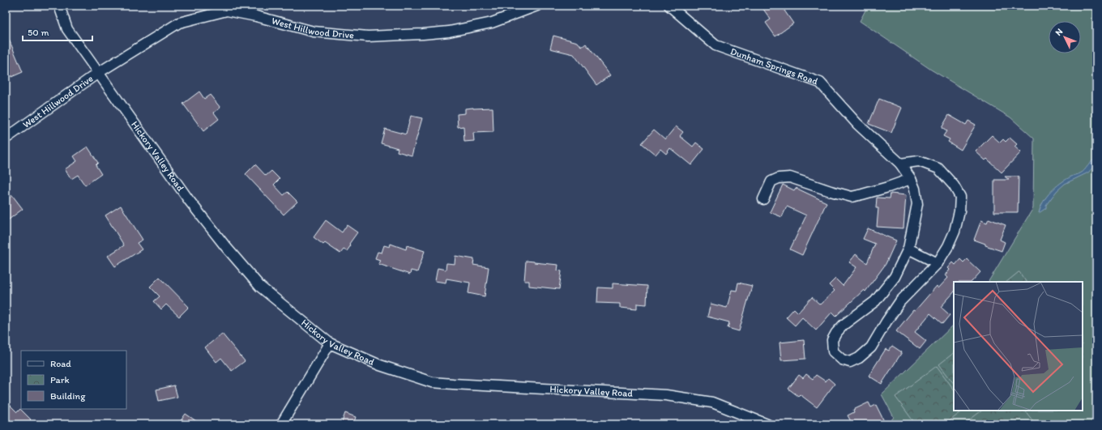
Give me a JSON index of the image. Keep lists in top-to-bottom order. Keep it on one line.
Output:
{"streets":{"street":["West Hillwood Drive","Dunham Springs Road","Hickory Valley Road"]},"crossings":[["West Hillwood Drive","Hickory Valley Road"]],"legend":["Road","Park","Building"],"scale_bar":"50 m","north":"top left"}
